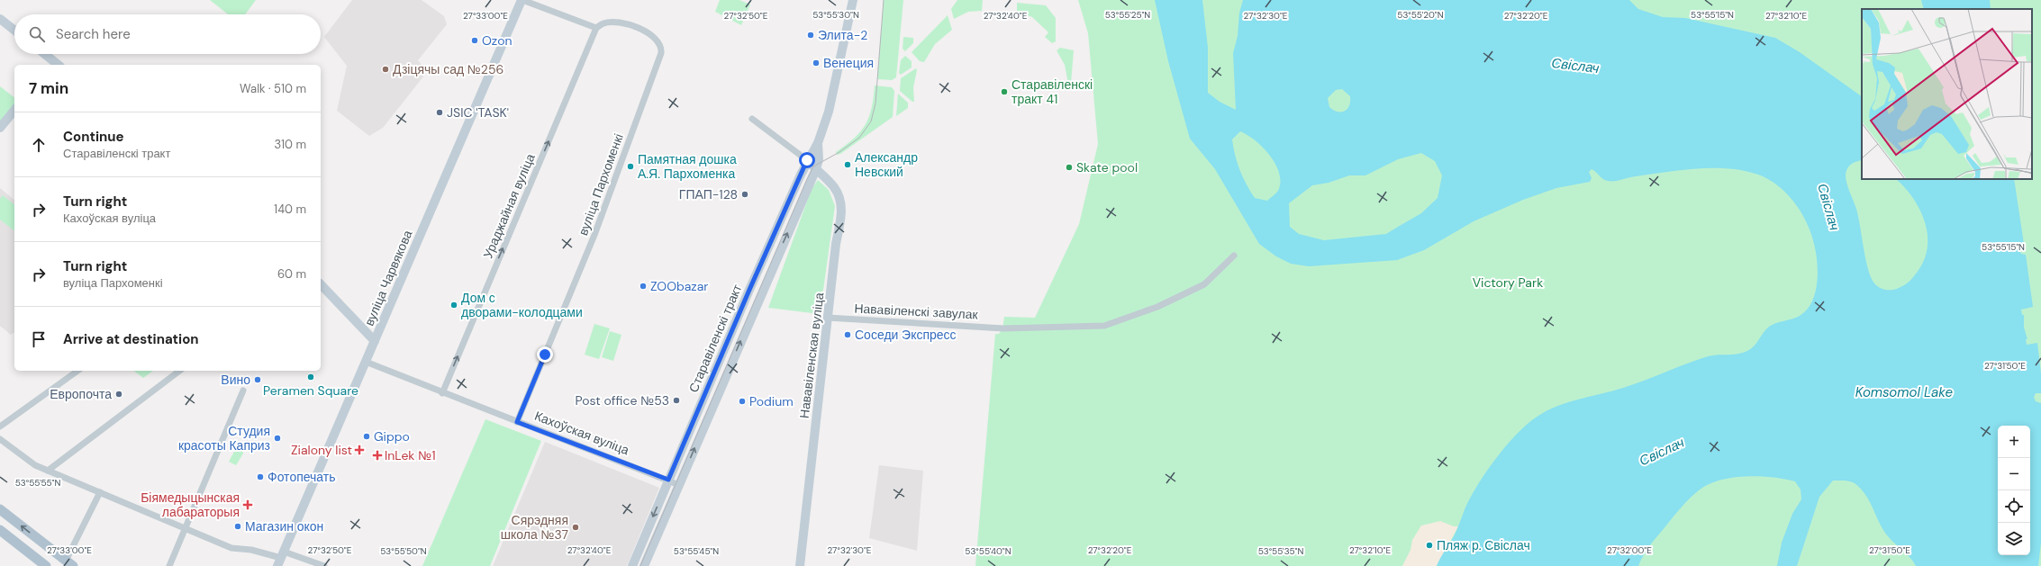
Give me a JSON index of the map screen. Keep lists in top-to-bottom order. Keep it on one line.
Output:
{"streets":{"main road":["вуліца Чарвякова","Старавіленскі тракт","Нававіленская вуліца"],"street":["вуліца Пархоменкі","Ураджайная вуліца","Нававіленскі завулак","Кахоўская вуліца"]},"crossings":[["вуліца Пархоменкі","Ураджайная вуліца"],["вуліца Пархоменкі","Кахоўская вуліца"],["Ураджайная вуліца","Кахоўская вуліца"],["вуліца Чарвякова","Кахоўская вуліца"],["Нававіленскі завулак","Нававіленская вуліца"],["Старавіленскі тракт","Нававіленская вуліца"],["Старавіленскі тракт","Кахоўская вуліца"]],"one_way":["Ураджайная вуліца"],"water":["Свіслач","Komsomol Lake"],"parks":["Victory Park"],"places":{"other":["Элита-2","Ozon","Венеция","Дзіцячы сад №256","Старавіленскі тракт 41","JSIC 'TASK'","Александр Невский","Памятная дошка А.Я. Пархоменка","Skate pool","ГПАП-128","ZOObazar","Дом с дворами-колодцами","Соседи Экспресс","Peramen Square","Вино","Европочта","Post office №53","Podium","Gippo","Студия красоты Каприз","Фотопечать","Магазин окон","Сярэдняя школа №37","Пляж р. Свіслач"],"health":["Zialony list","InLek №1","Біямедыцынская лабараторыя"]},"page":{"search":"Search here","heading":["7 min","Walk · 510 m"],"list":[["Continue","Старавіленскі тракт","310 m"],["Turn right","Кахоўская вуліца","140 m"],["Turn right","вуліца Пархоменкі","60 m"],"Arrive at destination"],"map_buttons":["+","−"]},"coordinates":["53°55'30\"N","53°55'25\"N","53°55'20\"N","53°55'15\"N","27°33'00\"E","27°32'50\"E","27°32'40\"E","27°32'30\"E","27°32'20\"E","27°32'10\"E","27°31'50\"E","53°55'55\"N","27°32'00\"E","53°55'50\"N","53°55'45\"N","53°55'40\"N","53°55'35\"N"]}
